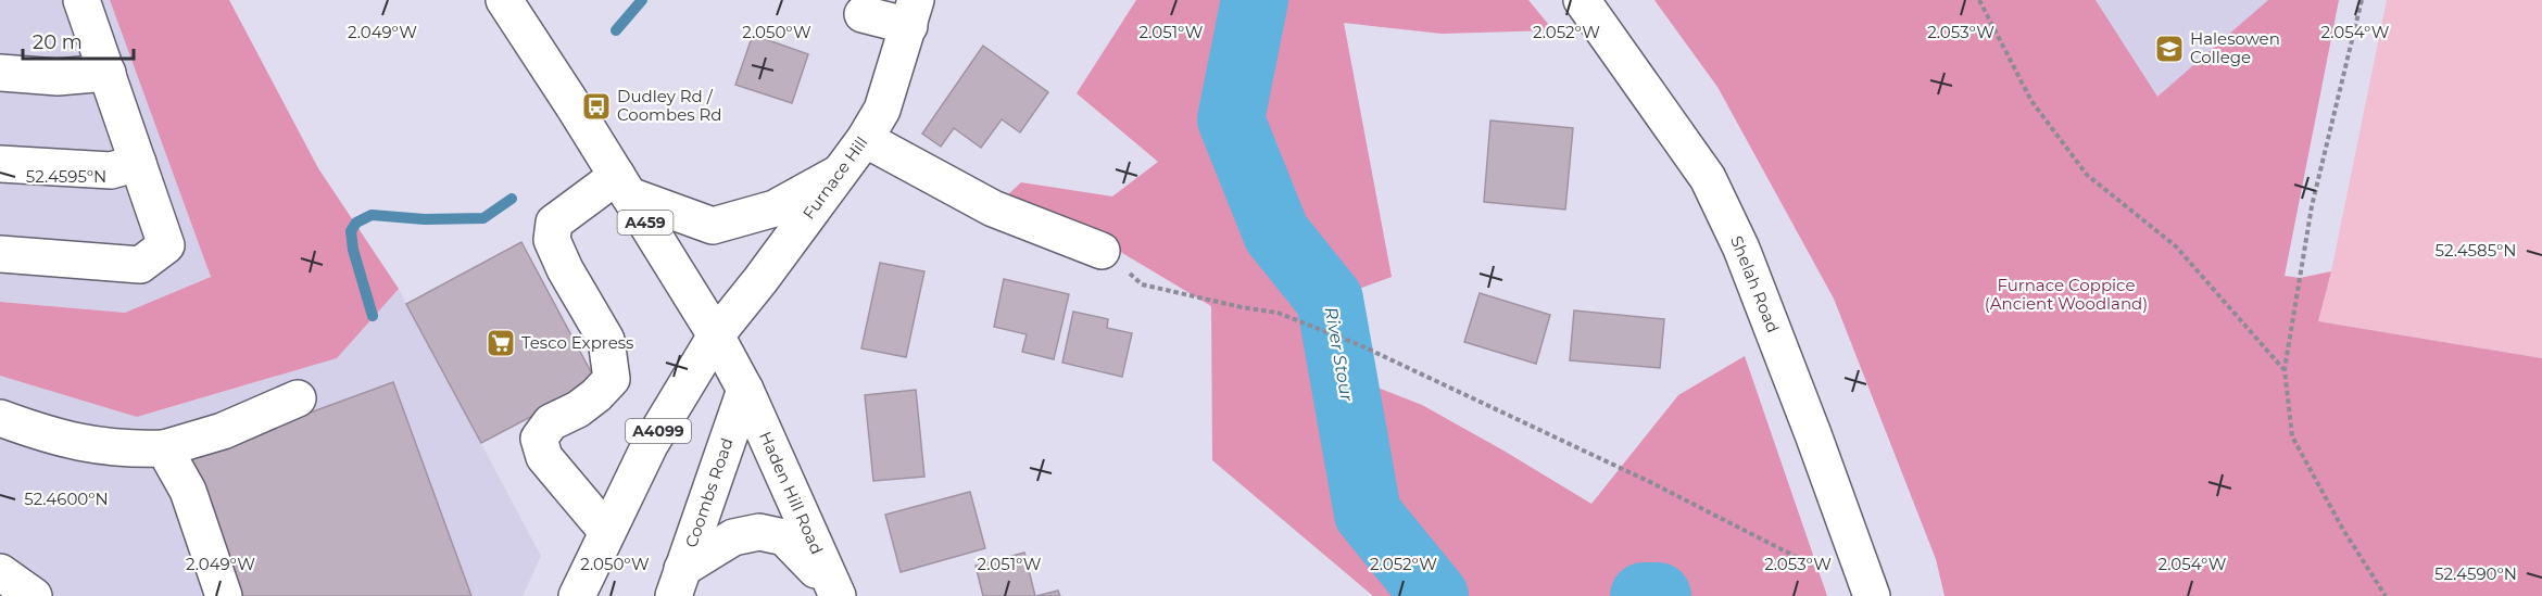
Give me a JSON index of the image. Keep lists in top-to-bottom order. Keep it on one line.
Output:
{"streets":{"main road":["Furnace Hill","A459","Shelah Road","A4099","Coombs Road","Haden Hill Road"]},"crossings":[["Furnace Hill","A459"],["Furnace Hill","A4099"],["A459","A4099"],["A459","Coombs Road"],["A459","Haden Hill Road"],["Coombs Road","Haden Hill Road"]],"water":["River Stour"],"parks":["Furnace Coppice (Ancient Woodland)"],"places":{"school or university":["Halesowen College"],"bus stop":["Dudley Rd / Coombes Rd"],"supermarket":["Tesco Express"]},"scale_bar":"20 m","coordinates":["2.049°W","2.050°W","2.051°W","2.052°W","2.053°W","2.054°W","52.4595°N","52.4585°N","52.4600°N","52.4590°N"]}
